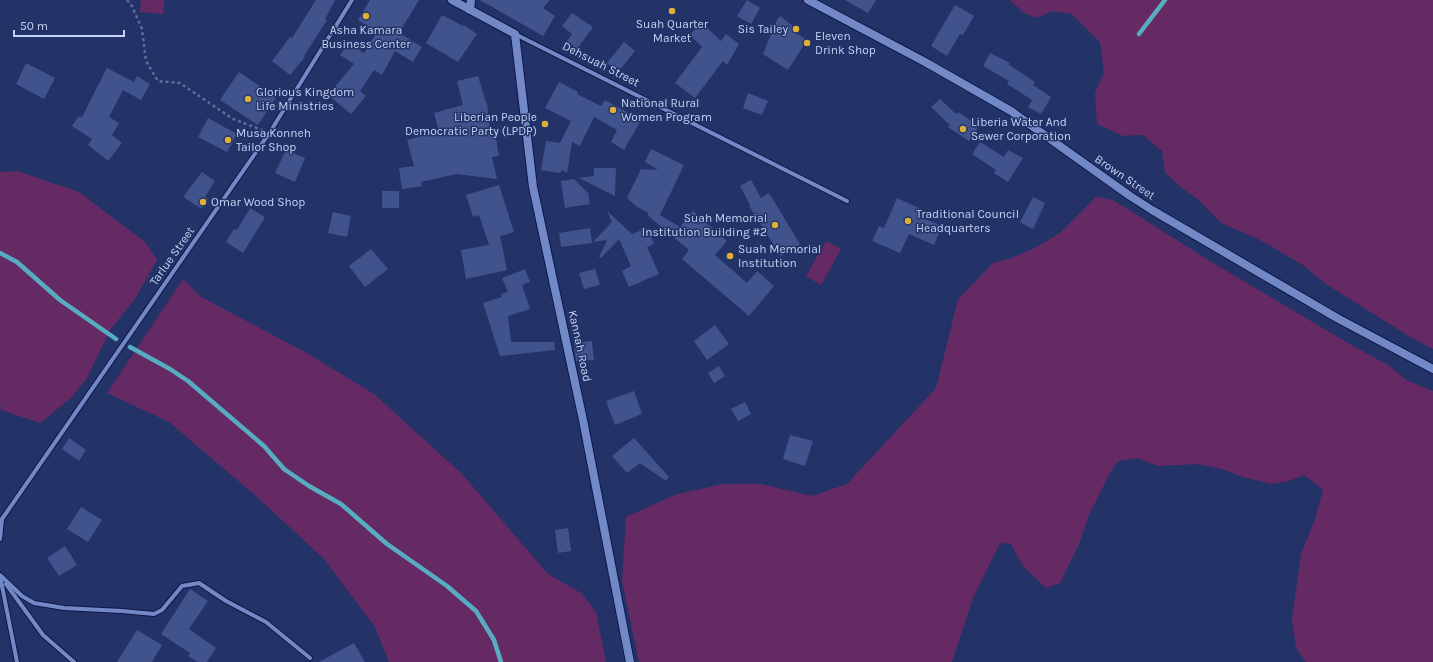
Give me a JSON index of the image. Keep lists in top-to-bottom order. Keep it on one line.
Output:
{"streets":{"street":["Dehsuah Street","Brown Street","Tarlue Street","Kannah Road"]},"crossings":[["Dehsuah Street","Kannah Road"]],"places":["Suah Quarter Market","Asha Kamara Business Center","Sis Tailey","Eleven Drink Shop","Glorious Kingdom Life Ministries","National Rural Women Program","Liberian People Democratic Party (LPDP)","Liberia Water And Sewer Corporation","Musa Konneh Tailor Shop","Omar Wood Shop","Traditional Council Headquarters","Suah Memorial Institution Building #2","Suah Memorial Institution"],"scale_bar":"50 m"}
